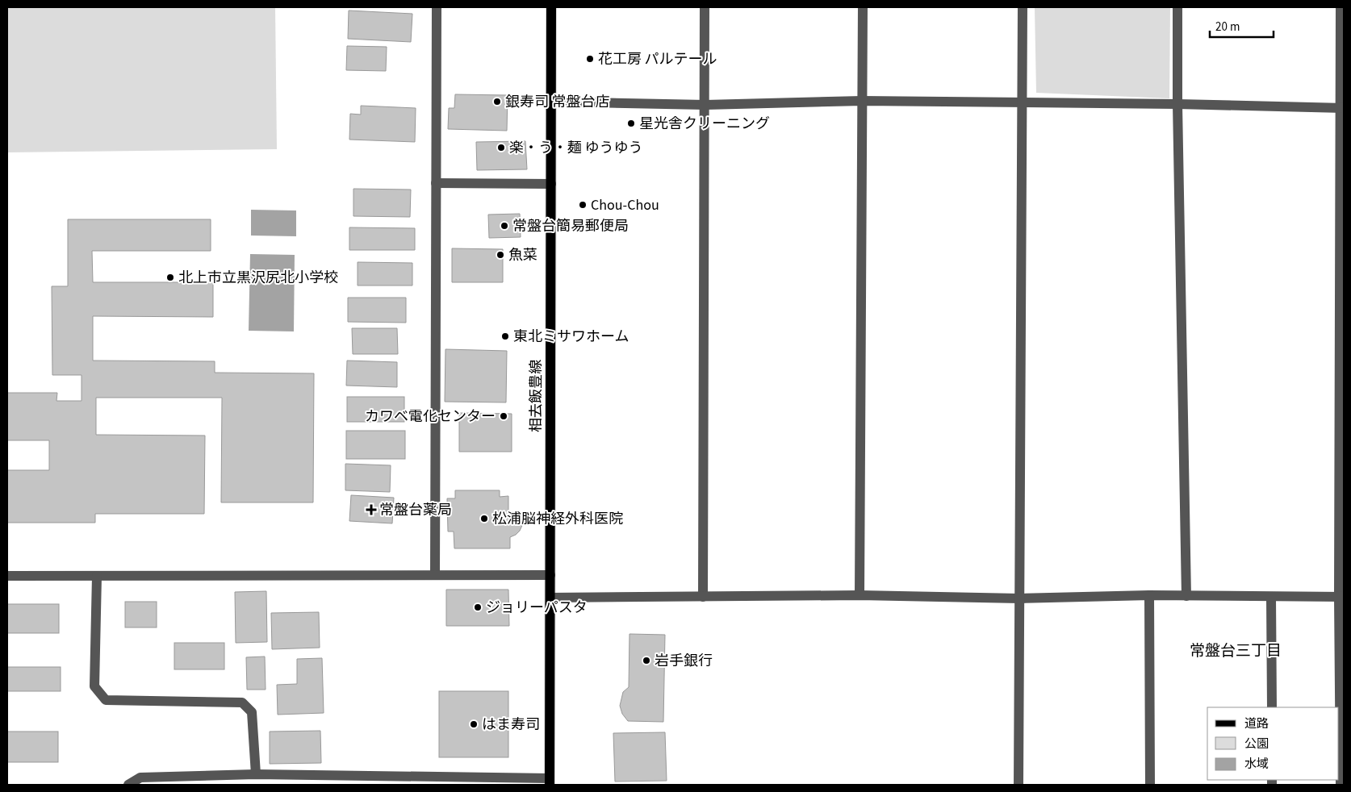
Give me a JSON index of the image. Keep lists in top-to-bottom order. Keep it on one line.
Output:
{"streets":{"main road":["相去飯豊線"]},"districts":["常盤台三丁目"],"places":{"other":["花工房 パルテール","銀寿司 常盤台店","星光舎クリーニング","楽・う・麺 ゆうゆう","Chou-Chou","常盤台簡易郵便局","魚菜","北上市立黒沢尻北小学校","東北ミサワホーム","カワベ電化センター","松浦脳神経外科医院","ジョリーパスタ","岩手銀行","はま寿司"],"health":["常盤台薬局"]},"legend":["道路","公園","水域"],"scale_bar":"20 m"}
